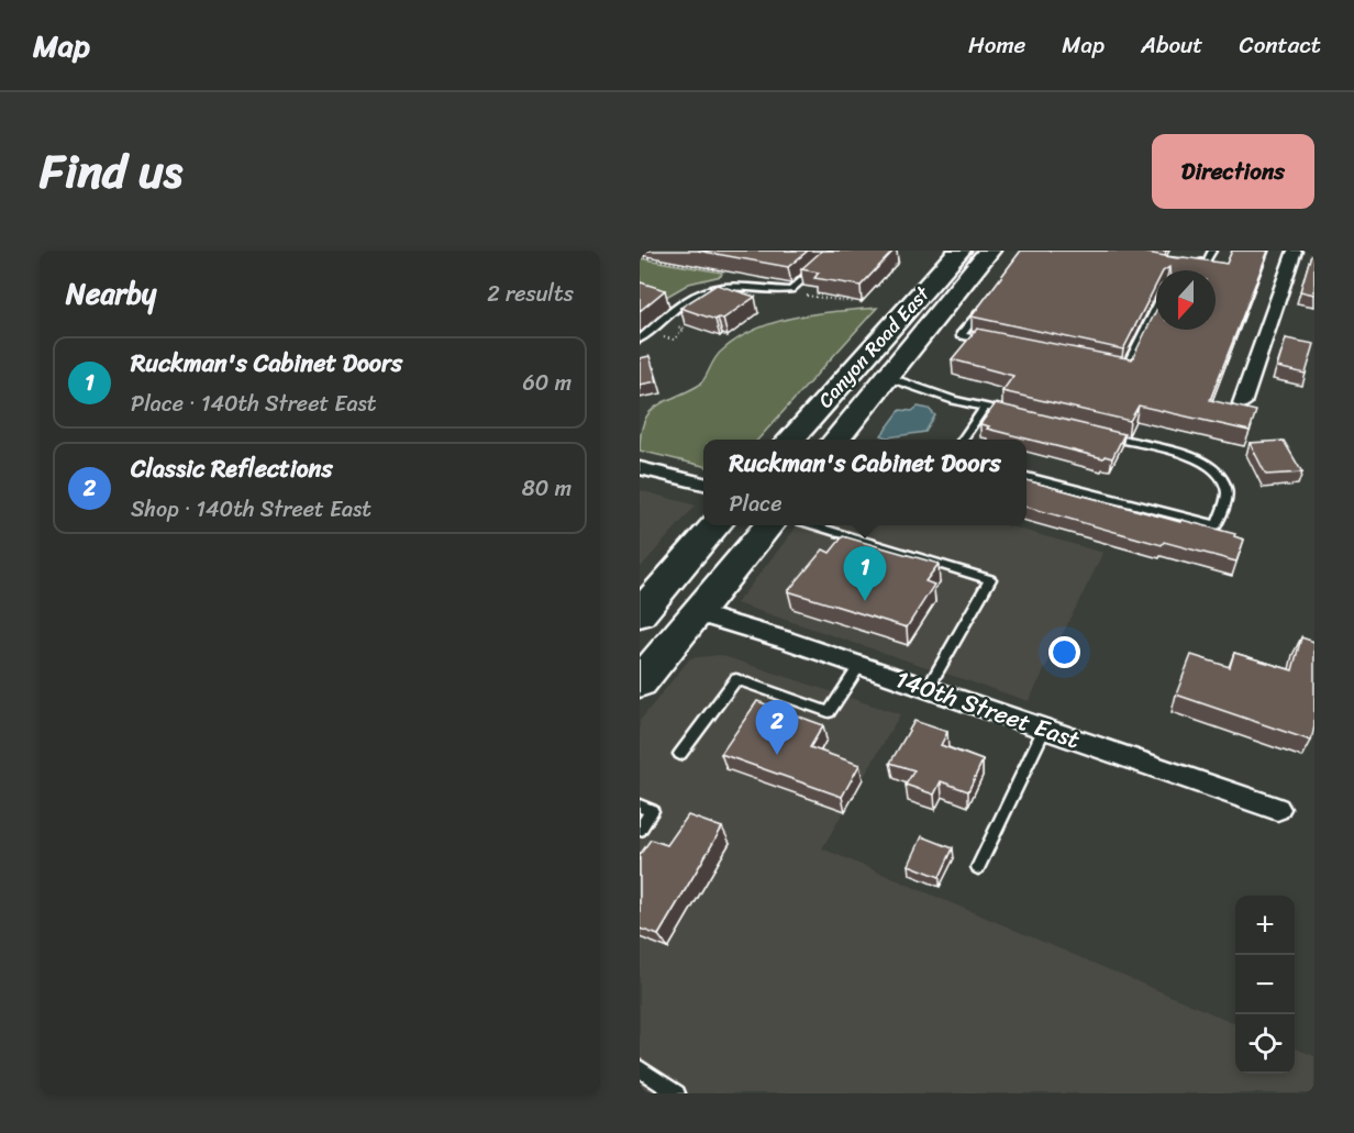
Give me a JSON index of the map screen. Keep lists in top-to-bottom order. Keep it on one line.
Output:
{"streets":{"main road":["Canyon Road East"],"street":["140th Street East"]},"north":"bottom","page":{"header":"Map","nav":["Home","Map","About","Contact"],"title":"Find us","buttons":"Directions","heading":["Nearby","2 results"],"list":[{"mark":"1","name":"Ruckman's Cabinet Doors","note":"Place · 140th Street East","value":"60 m"},{"mark":"2","name":"Classic Reflections","note":"Shop · 140th Street East","value":"80 m"}],"popup":["Ruckman's Cabinet Doors","Place"],"pins":["1","2"],"map_buttons":["+","−"]}}
